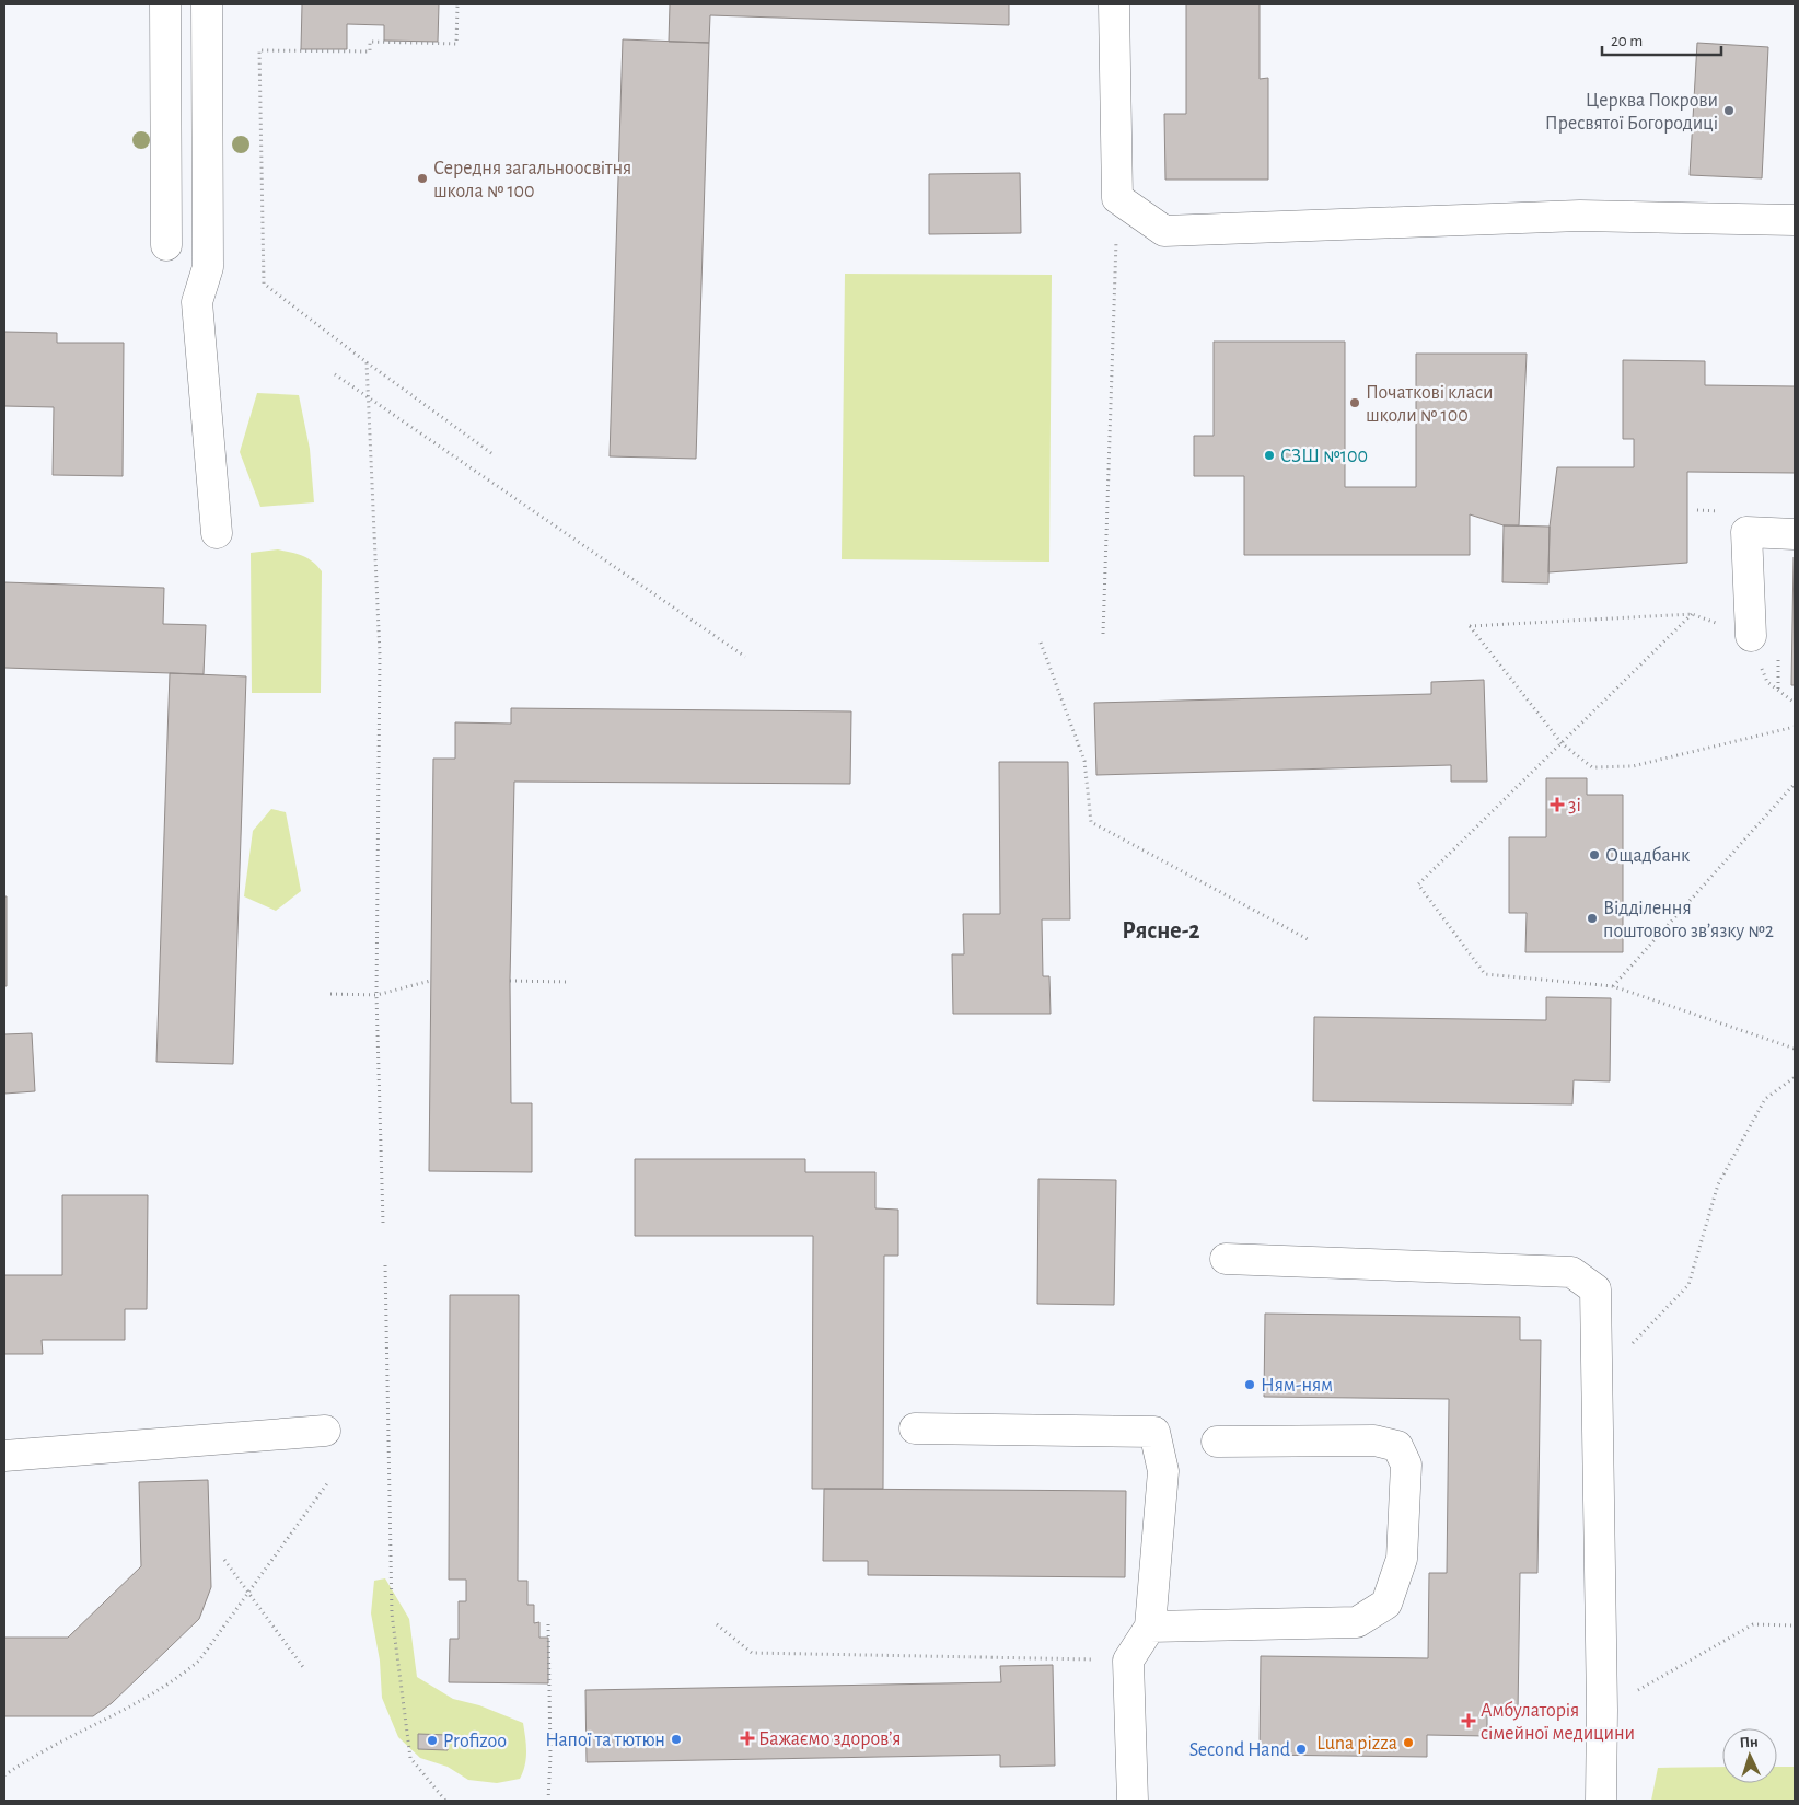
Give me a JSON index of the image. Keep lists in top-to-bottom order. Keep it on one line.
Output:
{"districts":["Рясне-2"],"places":{"other":["Церква Покрови Пресвятої Богородиці","Середня загальноосвітня школа № 100","Початкові класи школи № 100","СЗШ №100","Ощадбанк","Відділення поштового зв’язку №2","Ням-ням","Напої та тютюн","Profizoo","Luna pizza","Second Hand"],"health":["3і","Амбулаторія сімейної медицини","Бажаємо здоровʼя"]},"scale_bar":"20 m","north":"top"}
